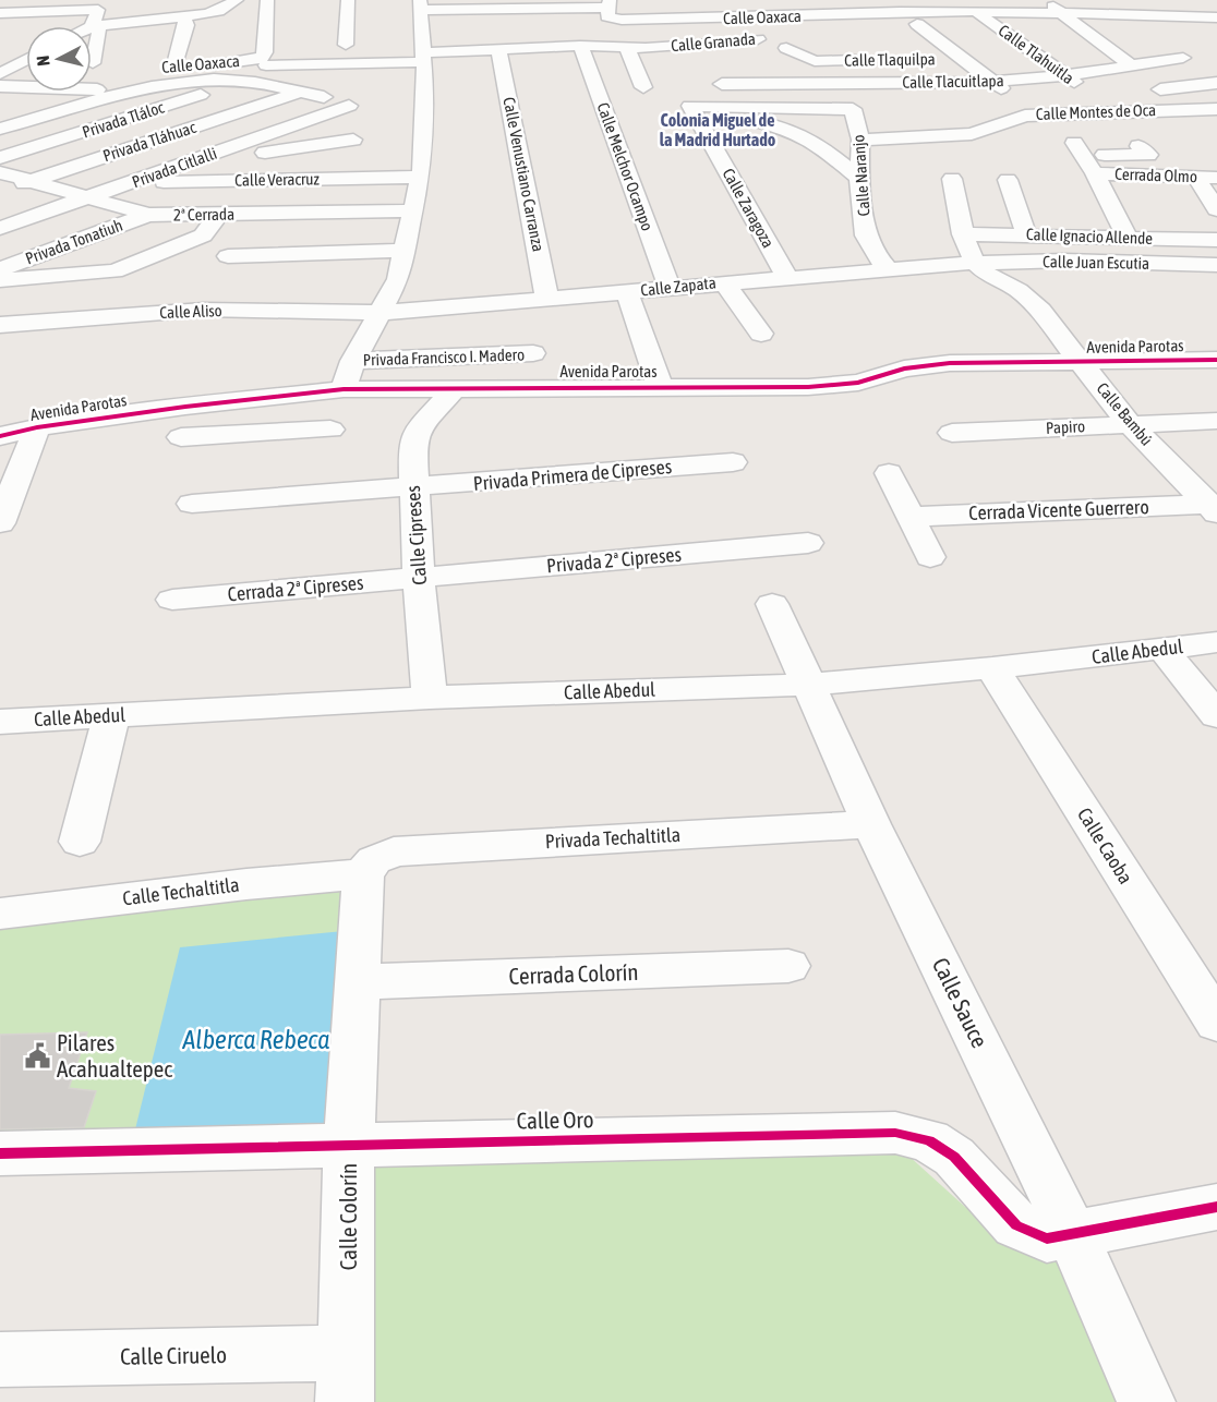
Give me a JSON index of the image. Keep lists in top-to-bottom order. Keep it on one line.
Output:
{"streets":{"street":["Calle Oaxaca","Calle Granada","Calle Tlahuitla","Calle Tlaquilpa","Calle Tlacuitlapa","Calle Montes de Oca","Privada Tláloc","Privada Tláhuac","Calle Melchor Ocampo","Privada Citlalli","Calle Venustiano Carranza","Calle Naranjo","Cerrada Olmo","Calle Veracruz","Calle Zaragoza","2ª Cerrada","Calle Ignacio Allende","Privada Tonatiuh","Calle Juan Escutia","Calle Zapata","Calle Aliso","Avenida Parotas","Privada Francisco I. Madero","Calle Bambú","Papiro","Privada Primera de Cipreses","Cerrada Vicente Guerrero","Calle Cipreses","Privada 2ª Cipreses","Cerrada 2ª Cipreses","Calle Abedul","Privada Techaltitla","Calle Caoba","Calle Techaltitla","Cerrada Colorín","Calle Sauce","Calle Oro","Calle Colorín","Calle Ciruelo"]},"crossings":[["Calle Oaxaca","Calle Granada"],["Calle Oaxaca","Calle Tlahuitla"],["Calle Granada","Calle Tlaquilpa"],["Calle Granada","Calle Melchor Ocampo"],["Calle Granada","Calle Venustiano Carranza"],["Calle Tlahuitla","Calle Tlacuitlapa"],["Calle Montes de Oca","Calle Naranjo"],["Privada Tláhuac","2ª Cerrada"],["Calle Melchor Ocampo","Calle Zapata"],["Privada Citlalli","Calle Veracruz"],["Privada Citlalli","2ª Cerrada"],["Calle Venustiano Carranza","Calle Zapata"],["Calle Naranjo","Calle Zaragoza"],["Calle Naranjo","Calle Zapata"],["Calle Zaragoza","Calle Zapata"],["2ª Cerrada","Privada Tonatiuh"],["Calle Juan Escutia","Calle Zapata"],["Calle Juan Escutia","Calle Bambú"],["Calle Zapata","Calle Aliso"],["Calle Zapata","Calle Bambú"],["Avenida Parotas","Calle Bambú"],["Avenida Parotas","Calle Cipreses"],["Calle Bambú","Papiro"],["Calle Bambú","Cerrada Vicente Guerrero"],["Privada Primera de Cipreses","Calle Cipreses"],["Calle Cipreses","Privada 2ª Cipreses"],["Calle Cipreses","Cerrada 2ª Cipreses"],["Calle Cipreses","Calle Abedul"],["Privada 2ª Cipreses","Cerrada 2ª Cipreses"],["Calle Abedul","Calle Caoba"],["Calle Abedul","Calle Sauce"],["Privada Techaltitla","Calle Techaltitla"],["Privada Techaltitla","Calle Sauce"],["Privada Techaltitla","Calle Colorín"],["Calle Techaltitla","Calle Colorín"],["Cerrada Colorín","Calle Colorín"],["Calle Sauce","Calle Oro"],["Calle Oro","Calle Colorín"],["Calle Colorín","Calle Ciruelo"]],"districts":["Colonia Miguel de la Madrid Hurtado"],"water":["Alberca Rebeca"],"places":{"public building":["Pilares Acahualtepec"]},"north":"left"}
